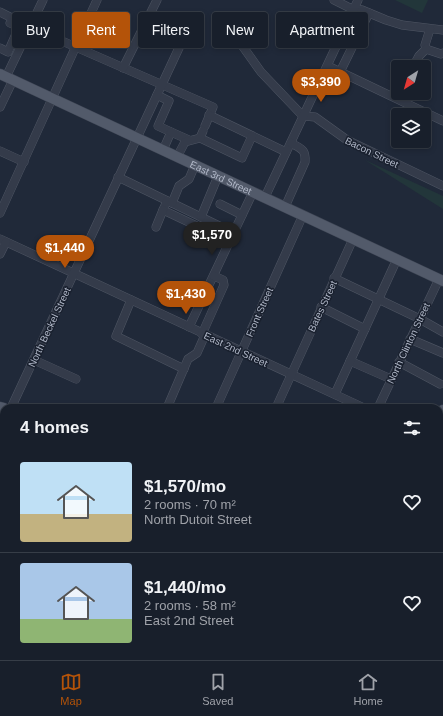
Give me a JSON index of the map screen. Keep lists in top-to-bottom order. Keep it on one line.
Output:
{"streets":{"main road":["East 3rd Street"],"street":["Bacon Street","Bates Street","Front Street","North Beckel Street","North Clinton Street","East 2nd Street"]},"crossings":[["East 3rd Street","Bates Street"],["East 3rd Street","Front Street"],["East 3rd Street","North Beckel Street"],["East 3rd Street","North Clinton Street"],["Bates Street","East 2nd Street"],["Front Street","East 2nd Street"],["North Beckel Street","East 2nd Street"]],"north":"bottom left","page":{"chip":["Buy","Rent","Filters","New","Apartment"],"price":["$3,390","$1,570","$1,440","$1,430"],"heading":"4 homes","list":[{"name":"$1,570/mo","note":"2 rooms · 70 m² · North Dutoit Street"},{"name":"$1,440/mo","note":"2 rooms · 58 m² · East 2nd Street"}],"tabs":["Map","Saved","Home"]}}
